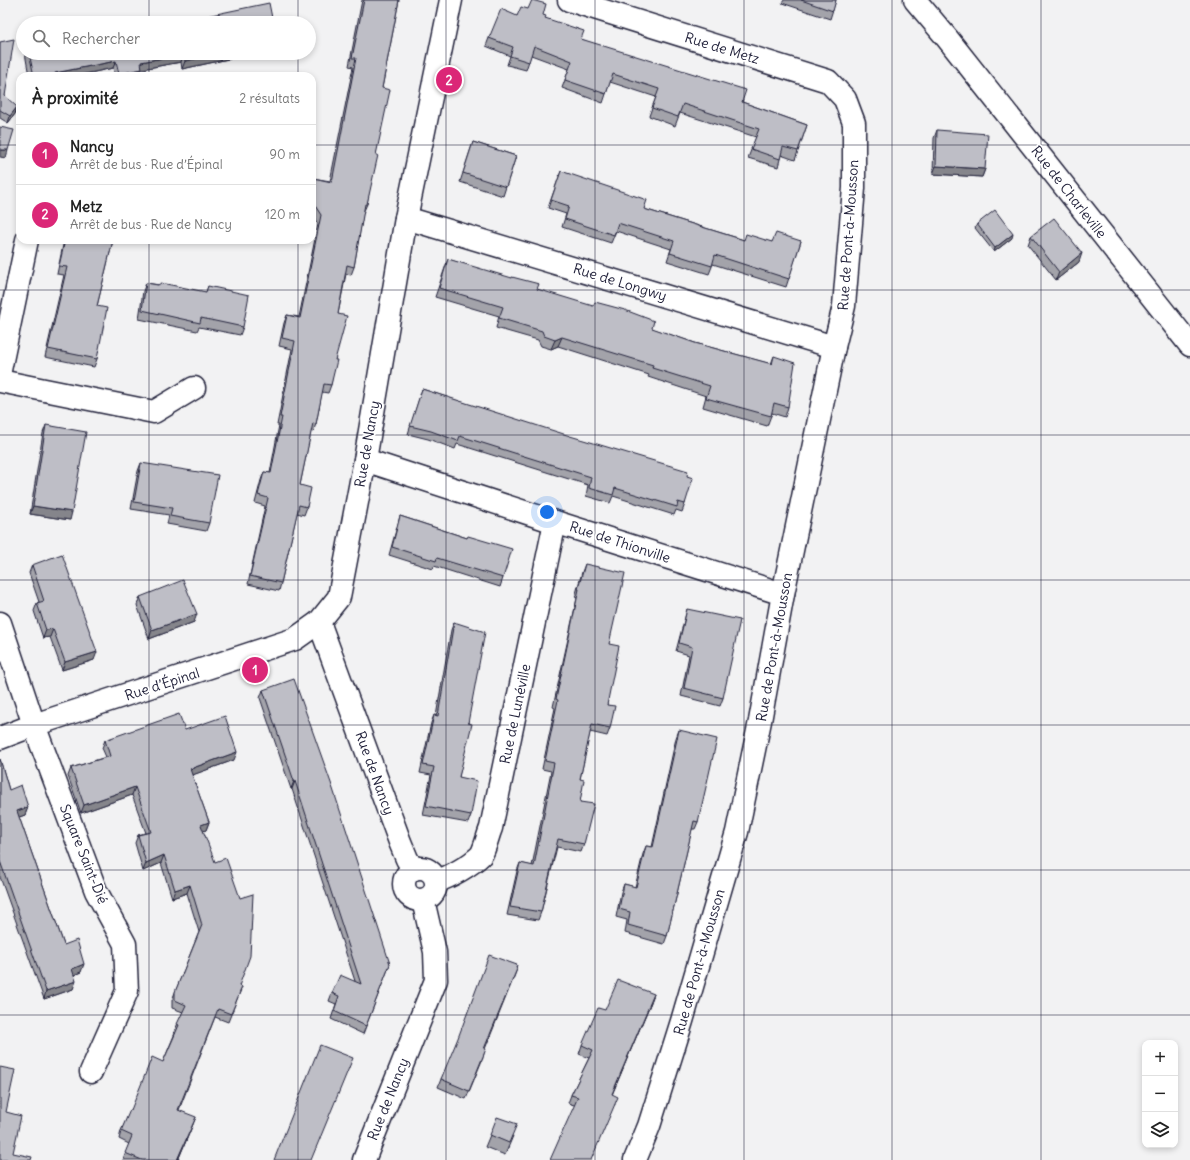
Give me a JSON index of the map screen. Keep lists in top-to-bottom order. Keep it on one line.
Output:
{"streets":{"street":["Rue de Metz","Rue de Charleville","Rue de Pont-à-Mousson","Rue de Longwy","Rue de Nancy","Rue de Thionville","Rue d’Épinal","Rue de Lunéville","Square Saint-Dié"]},"crossings":[["Rue de Metz","Rue de Pont-à-Mousson"],["Rue de Pont-à-Mousson","Rue de Longwy"],["Rue de Pont-à-Mousson","Rue de Thionville"],["Rue de Longwy","Rue de Nancy"],["Rue de Nancy","Rue de Thionville"],["Rue de Nancy","Rue d’Épinal"],["Rue de Nancy","Rue de Lunéville"],["Rue de Thionville","Rue de Lunéville"],["Rue d’Épinal","Square Saint-Dié"]],"page":{"search":"Rechercher","pins":["2","1"],"heading":["À proximité","2 résultats"],"list":[{"mark":"1","name":"Nancy","note":"Arrêt de bus · Rue d’Épinal","value":"90 m"},{"mark":"2","name":"Metz","note":"Arrêt de bus · Rue de Nancy","value":"120 m"}],"map_buttons":["+","−"]}}
